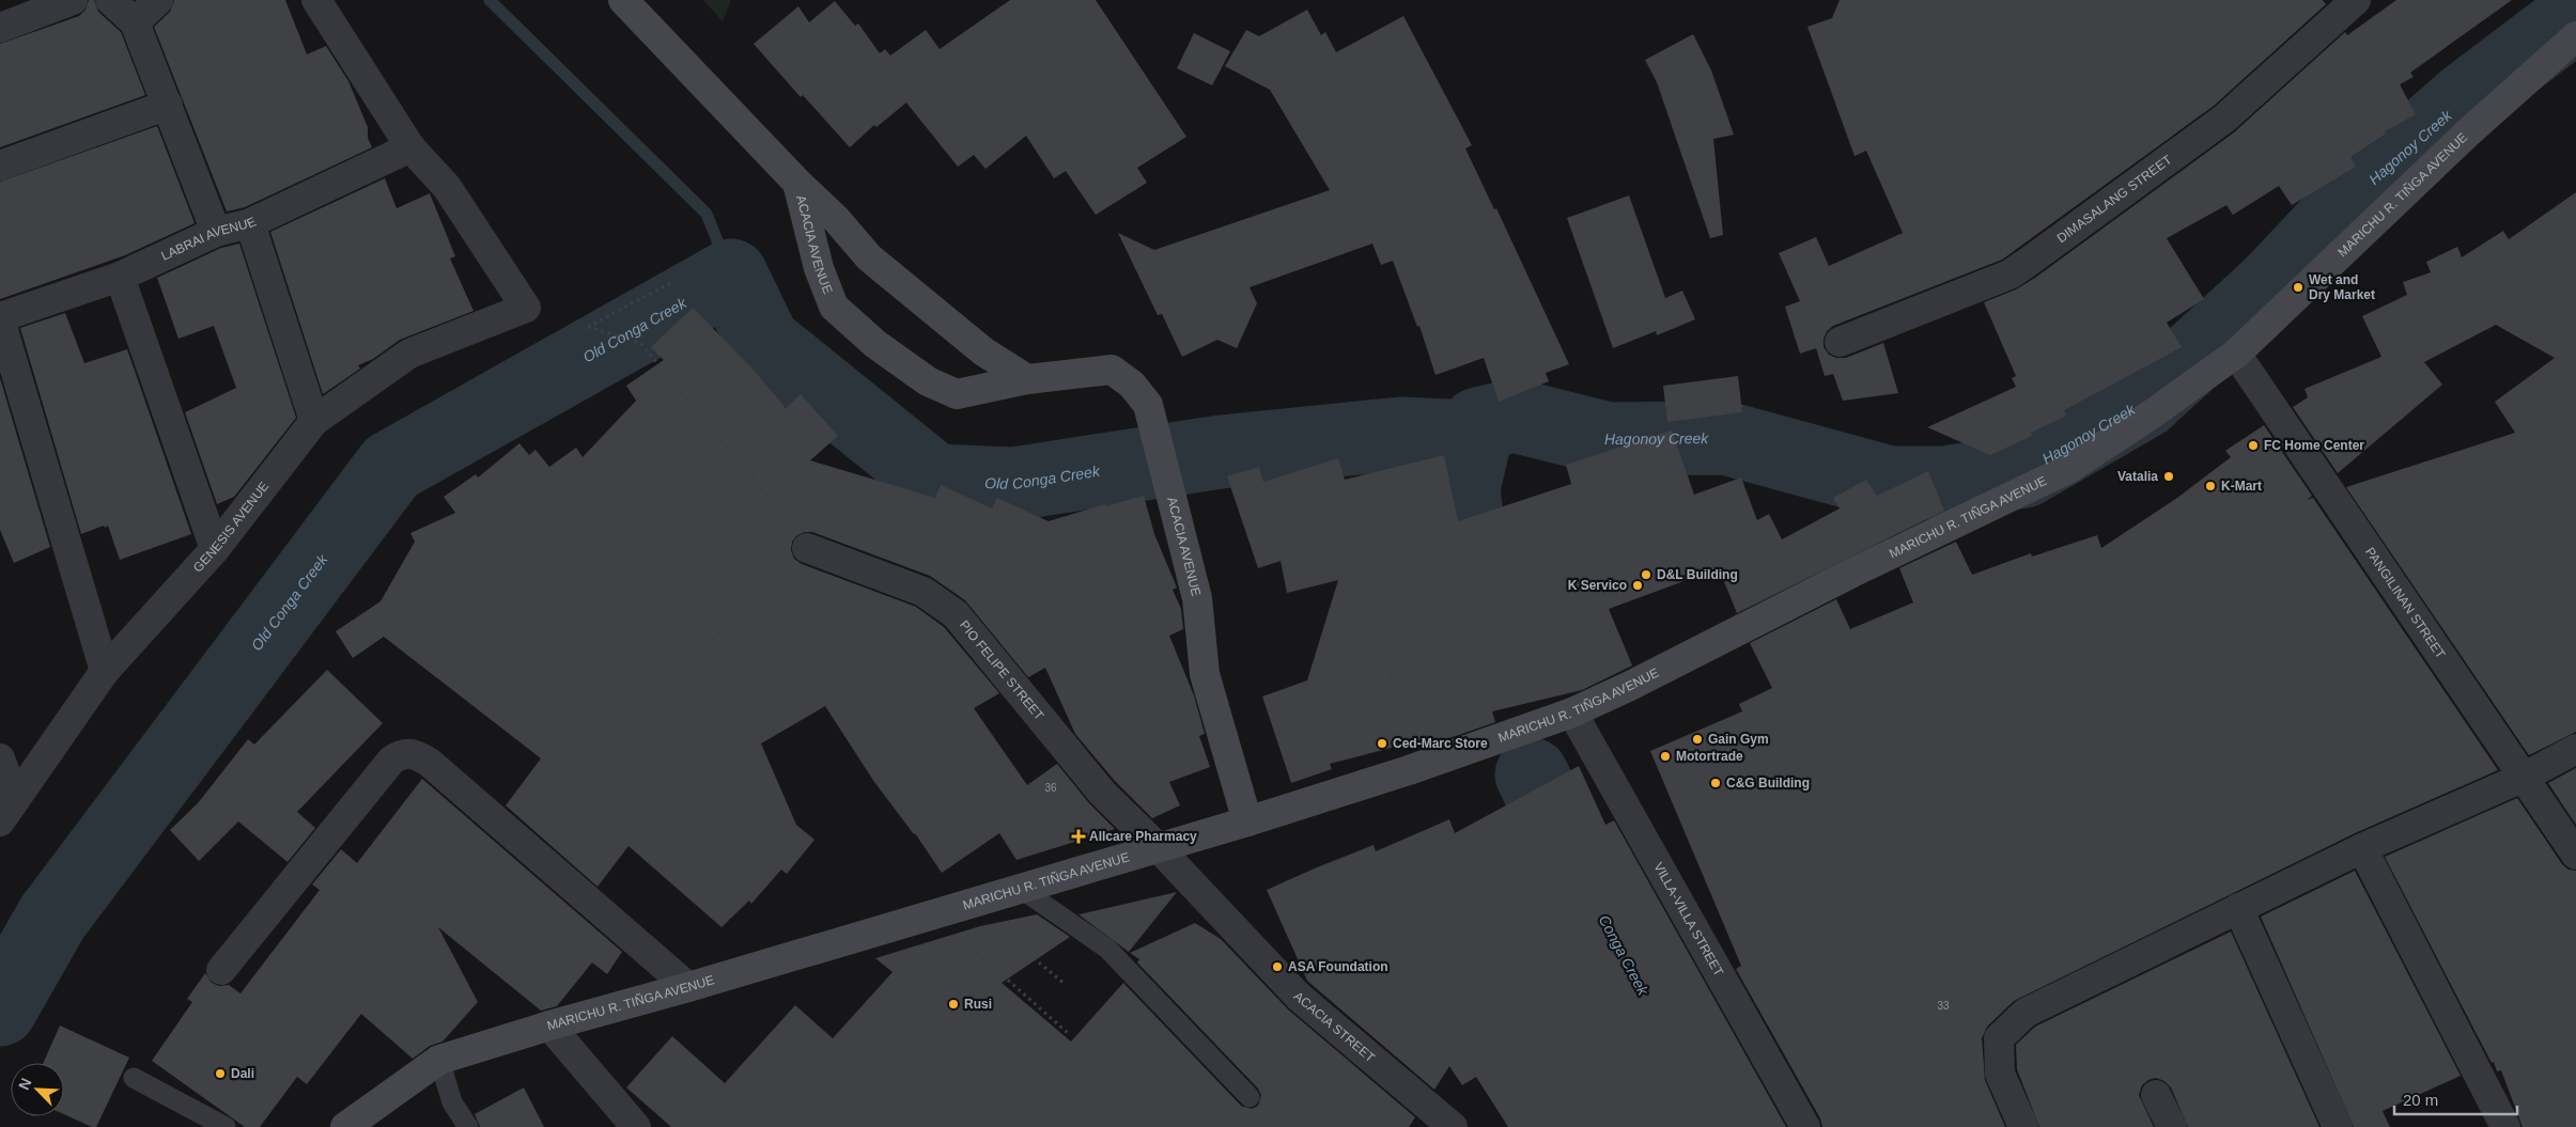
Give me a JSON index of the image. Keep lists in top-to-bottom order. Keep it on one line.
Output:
{"streets":{"main road":["MARICHU R. TIÑGA AVENUE","ACACIA AVENUE"],"street":["DIMASALANG STREET","LABRAI AVENUE","GENESIS AVENUE","PANGILINAN STREET","PIO FELIPE STREET","VILLA-VILLA STREET","ACACIA STREET"]},"crossings":[["MARICHU R. TIÑGA AVENUE","ACACIA AVENUE"],["MARICHU R. TIÑGA AVENUE","PANGILINAN STREET"],["MARICHU R. TIÑGA AVENUE","PIO FELIPE STREET"],["MARICHU R. TIÑGA AVENUE","VILLA-VILLA STREET"],["MARICHU R. TIÑGA AVENUE","ACACIA STREET"],["LABRAI AVENUE","GENESIS AVENUE"],["PIO FELIPE STREET","ACACIA STREET"]],"water":["Hagonoy Creek","Old Conga Creek","Conga Creek"],"places":{"other":["Wet and Dry Market","FC Home Center","Vatalia","K-Mart","D&L Building","K Servico","Gain Gym","Ced-Marc Store","Motortrade","C&G Building","ASA Foundation","Rusi","Dali"],"health":["Allcare Pharmacy"]},"house_numbers":["36","33"],"scale_bar":"20 m","north":"top left"}
